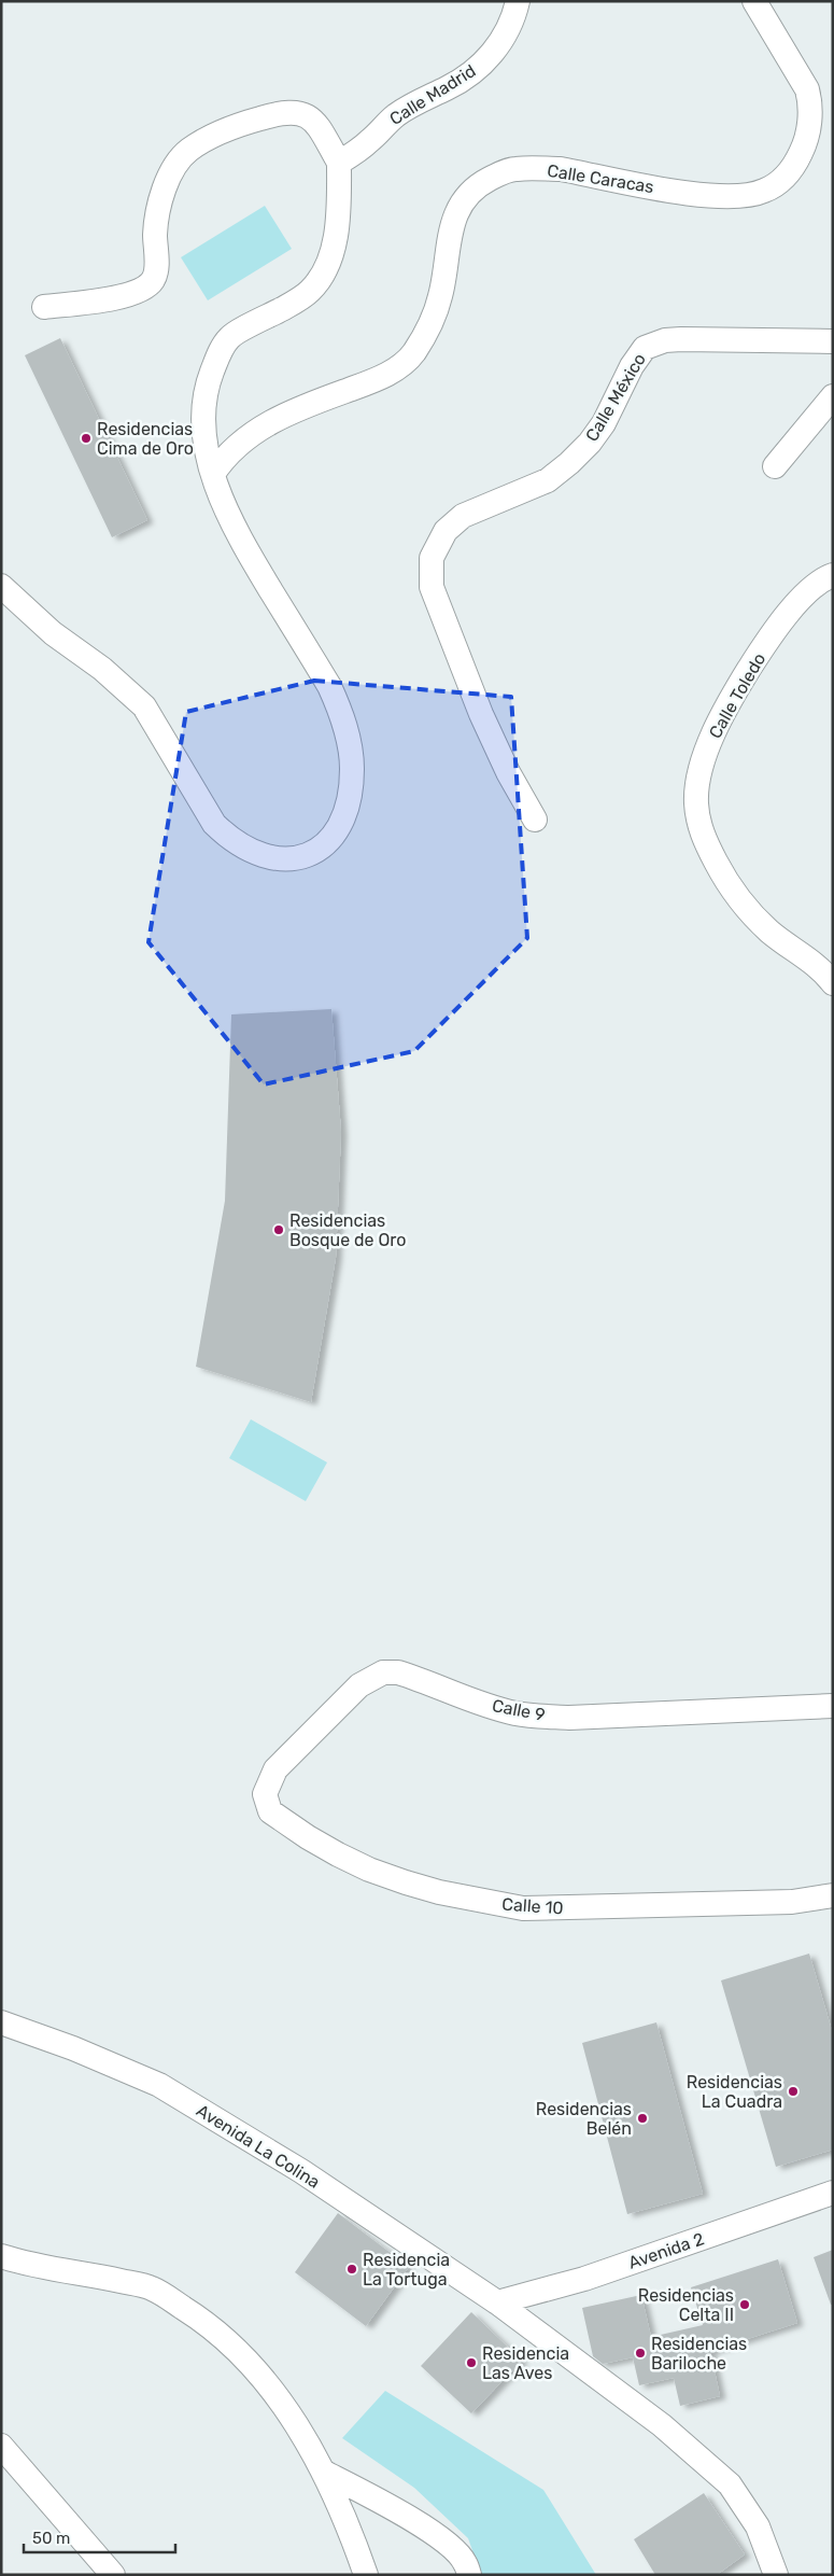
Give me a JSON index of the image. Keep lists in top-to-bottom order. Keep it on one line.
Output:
{"streets":{"street":["Calle Madrid","Calle Caracas","Calle México","Calle Toledo","Calle 9","Calle 10","Avenida La Colina","Avenida 2"]},"crossings":[["Calle 9","Calle 10"],["Avenida La Colina","Avenida 2"]],"places":["Residencias Cima de Oro","Residencias Bosque de Oro","Residencias La Cuadra","Residencias Belén","Residencia La Tortuga","Residencias Celta II","Residencias Bariloche","Residencia Las Aves"],"scale_bar":"50 m"}
